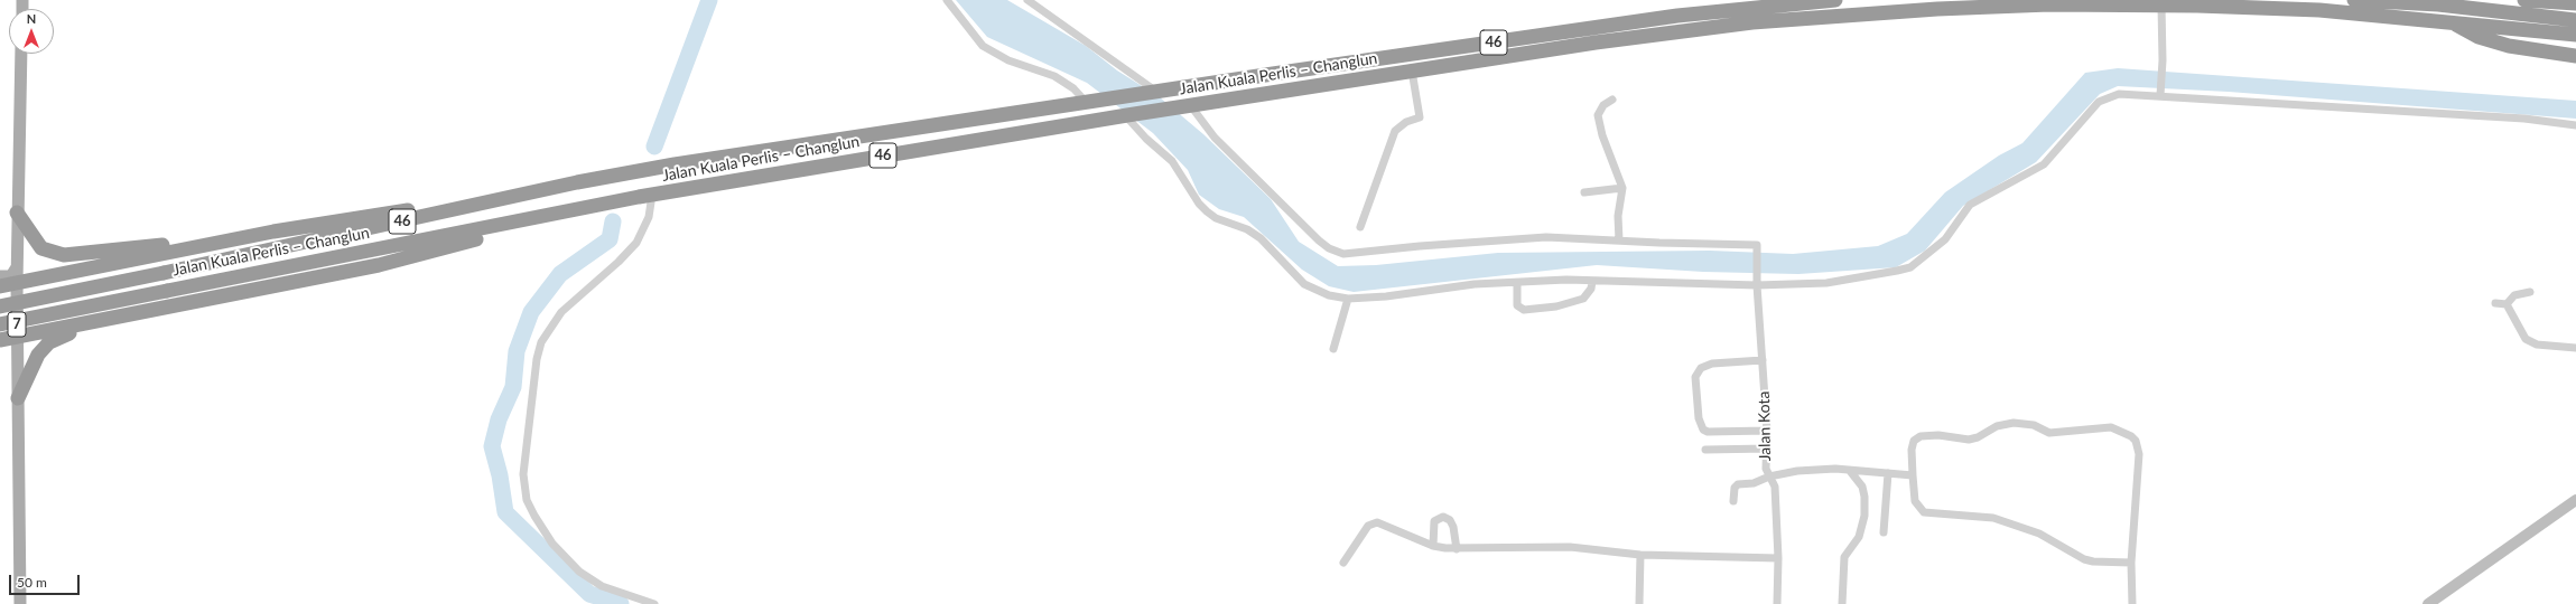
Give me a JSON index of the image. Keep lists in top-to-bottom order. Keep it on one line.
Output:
{"streets":{"highway":["46","Jalan Kuala Perlis – Changlun"],"main road":["7"],"street":["Jalan Kota"]},"scale_bar":"50 m","north":"top"}
